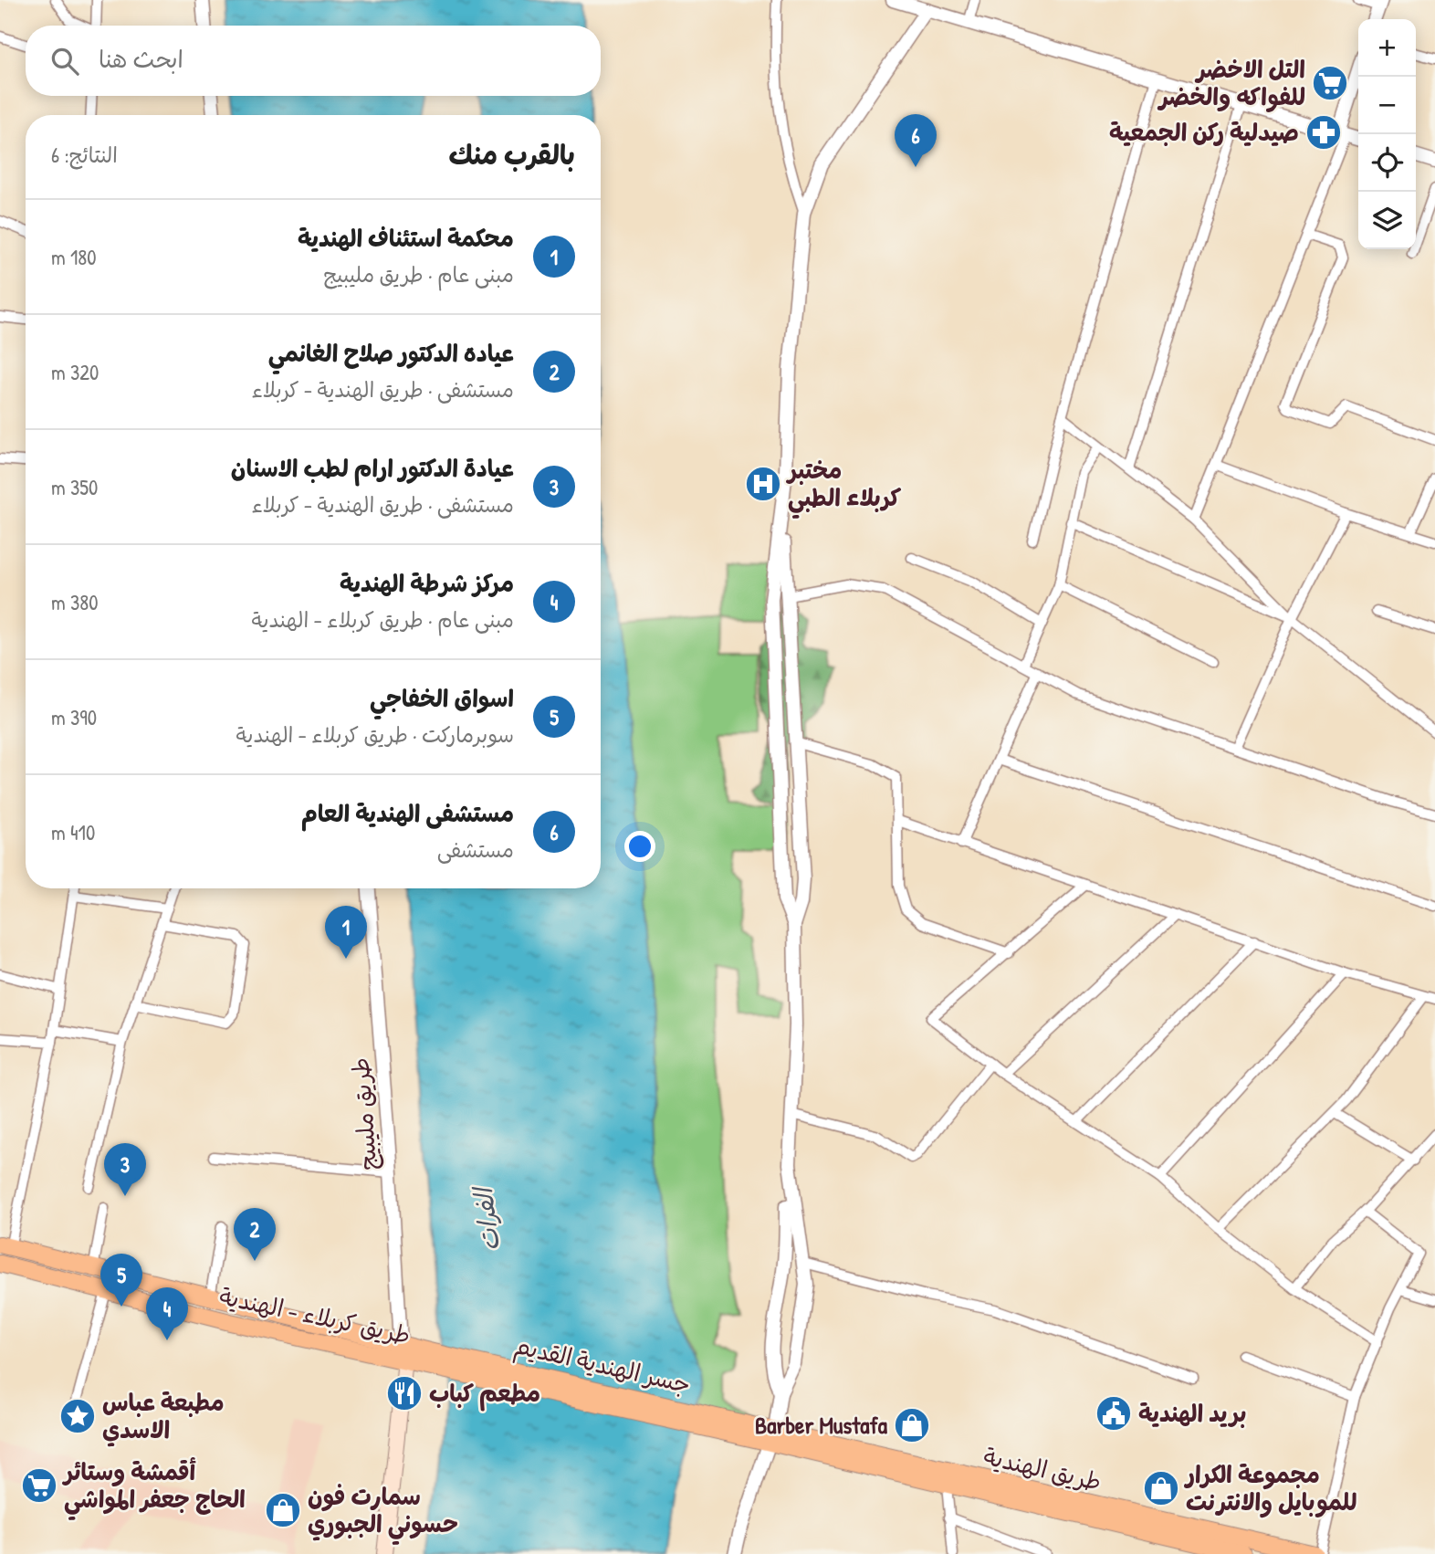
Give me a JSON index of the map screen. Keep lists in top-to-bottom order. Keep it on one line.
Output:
{"streets":{"main road":["طريق كربلاء - الهندية","جسر الهندية القديم","طريق الهندية"],"street":["طريق مليبيج"]},"crossings":[["طريق كربلاء - الهندية","جسر الهندية القديم"],["جسر الهندية القديم","طريق الهندية"]],"water":["الفرات"],"places":{"supermarket":["التل الاخضر للفواكه والخضر","أقمشة وستائر الحاج جعفر المواشي"],"pharmacy":["صيدلية ركن الجمعية"],"hospital":["مختبر كربلاء الطبي"],"restaurant":["مطعم كباب"],"public building":["بريد الهندية"],"place":["مطبعة عباس الاسدي"],"shop":["Barber Mustafa","مجموعة الكرار للموبايل والانترنت","سمارت فون حسوني الجبوري"]},"page":{"map_buttons":["+","−"],"search":"ابحث هنا","pins":["6","1","3","2","5","4"],"heading":["بالقرب منك","النتائج: 6"],"list":[{"mark":"1","name":"محكمة استئناف الهندية","note":"مبنى عام · طريق مليبيج","value":"180 m"},{"mark":"2","name":"عياده الدكتور صلاح الغانمي","note":"مستشفى · طريق الهندية - كربلاء","value":"320 m"},{"mark":"3","name":"عيادة الدكتور ارام لطب الاسنان","note":"مستشفى · طريق الهندية - كربلاء","value":"350 m"},{"mark":"4","name":"مركز شرطة الهندية","note":"مبنى عام · طريق كربلاء - الهندية","value":"380 m"},{"mark":"5","name":"اسواق الخفاجي","note":"سوبرماركت · طريق كربلاء - الهندية","value":"390 m"},{"mark":"6","name":"مستشفى الهندية العام","note":"مستشفى","value":"410 m"}]}}
